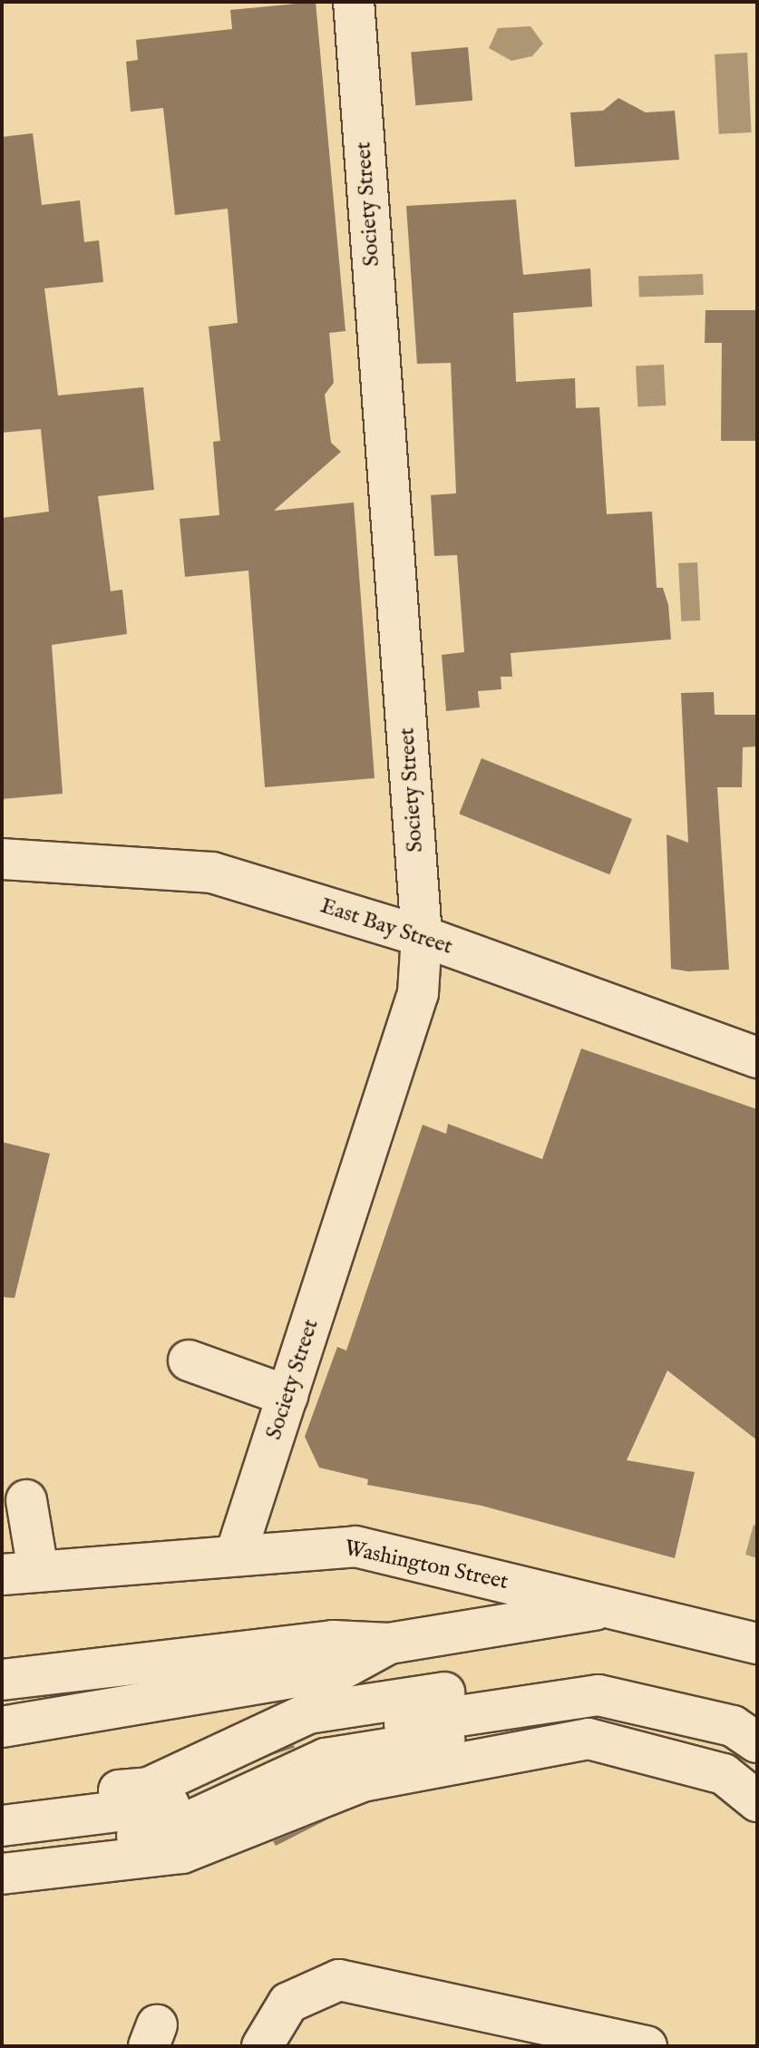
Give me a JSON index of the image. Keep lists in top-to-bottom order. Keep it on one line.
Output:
{"streets":{"street":["Society Street","East Bay Street","Washington Street"]},"crossings":[["Society Street","East Bay Street"],["Society Street","Washington Street"]]}
